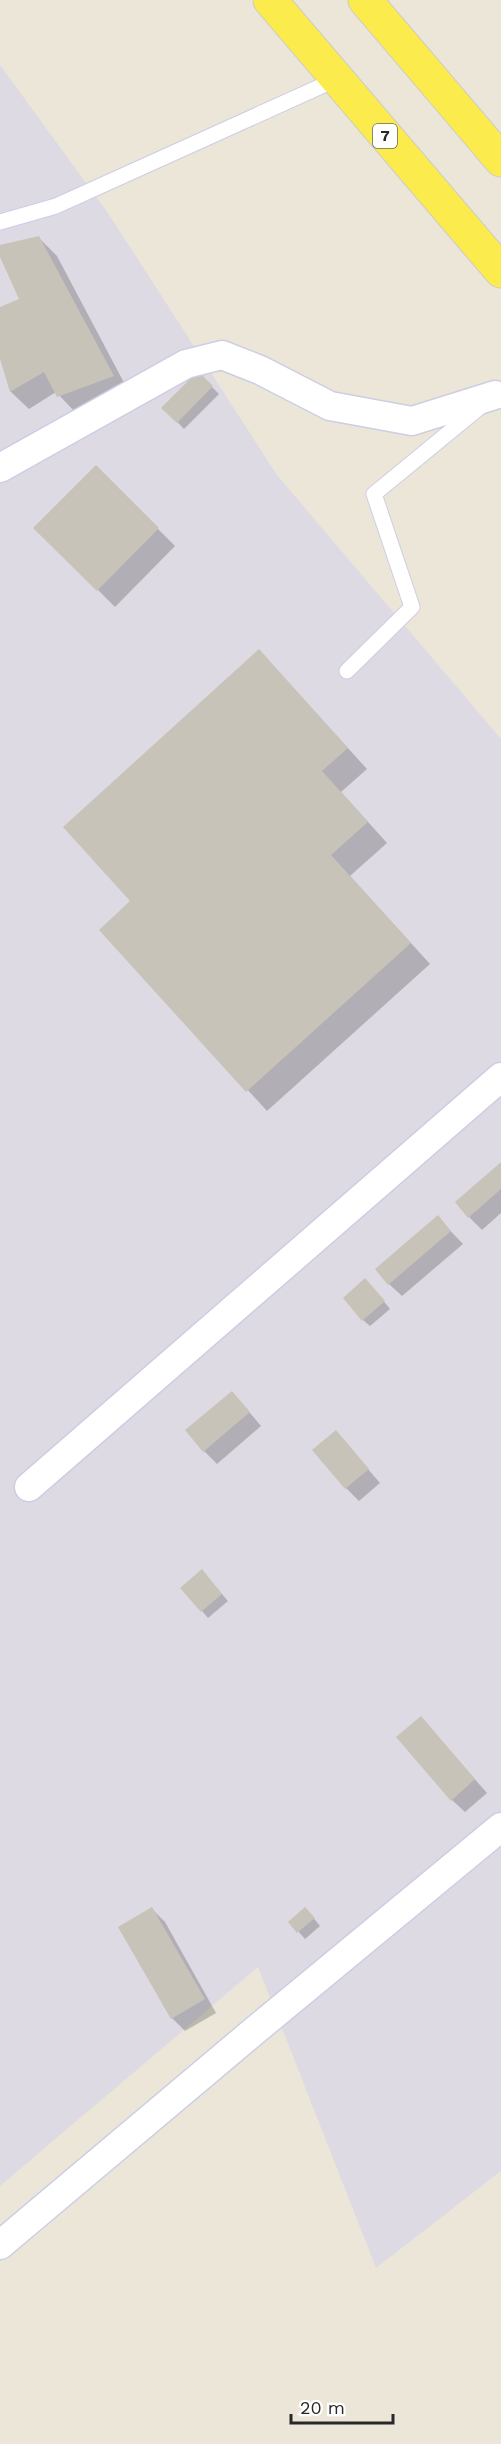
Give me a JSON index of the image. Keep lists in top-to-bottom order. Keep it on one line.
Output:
{"streets":{"main road":["7"]},"scale_bar":"20 m"}
